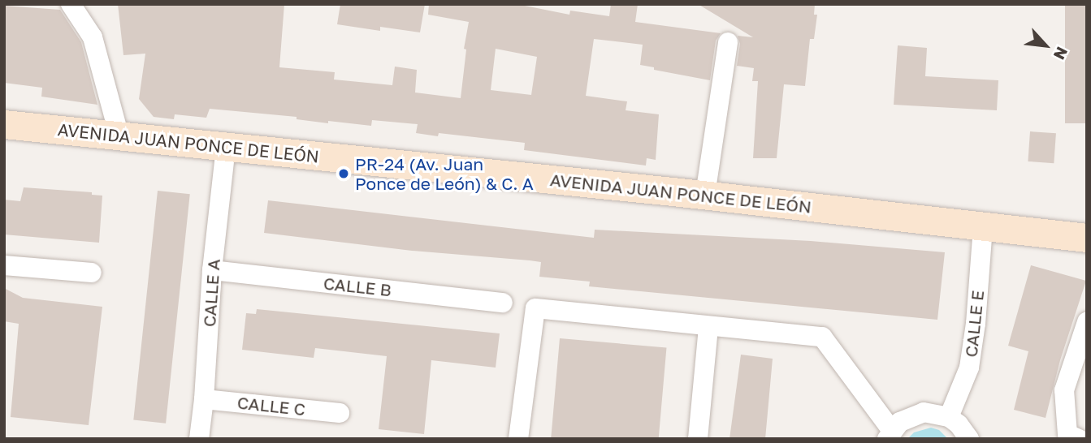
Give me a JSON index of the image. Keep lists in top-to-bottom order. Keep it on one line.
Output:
{"streets":{"main road":["AVENIDA JUAN PONCE DE LEÓN"],"street":["CALLE B","CALLE A","CALLE E","CALLE C"]},"crossings":[["AVENIDA JUAN PONCE DE LEÓN","CALLE A"],["AVENIDA JUAN PONCE DE LEÓN","CALLE E"],["CALLE B","CALLE A"],["CALLE A","CALLE C"]],"places":["PR-24 (Av. Juan Ponce de León) & C. A"],"north":"bottom right"}
